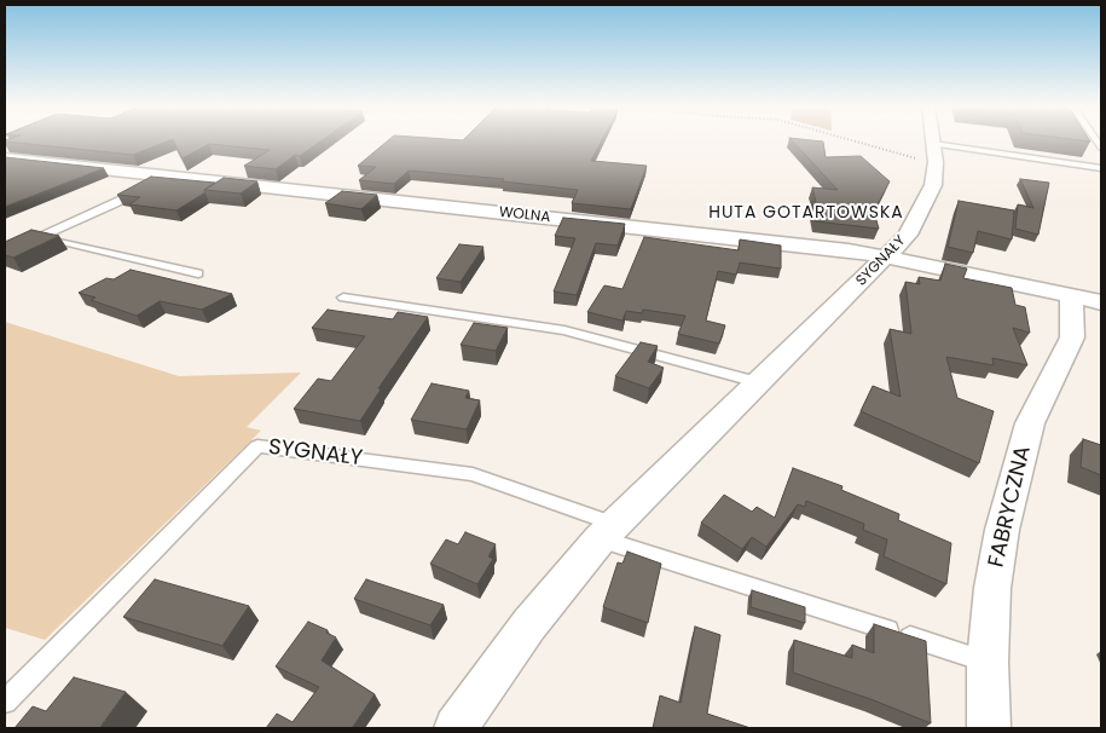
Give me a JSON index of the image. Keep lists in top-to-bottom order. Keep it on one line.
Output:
{"streets":{"street":["WOLNA","SYGNAŁY","FABRYCZNA"]},"crossings":[["WOLNA","SYGNAŁY"],["WOLNA","FABRYCZNA"],["SYGNAŁY","FABRYCZNA"]],"districts":["HUTA GOTARTOWSKA"]}
